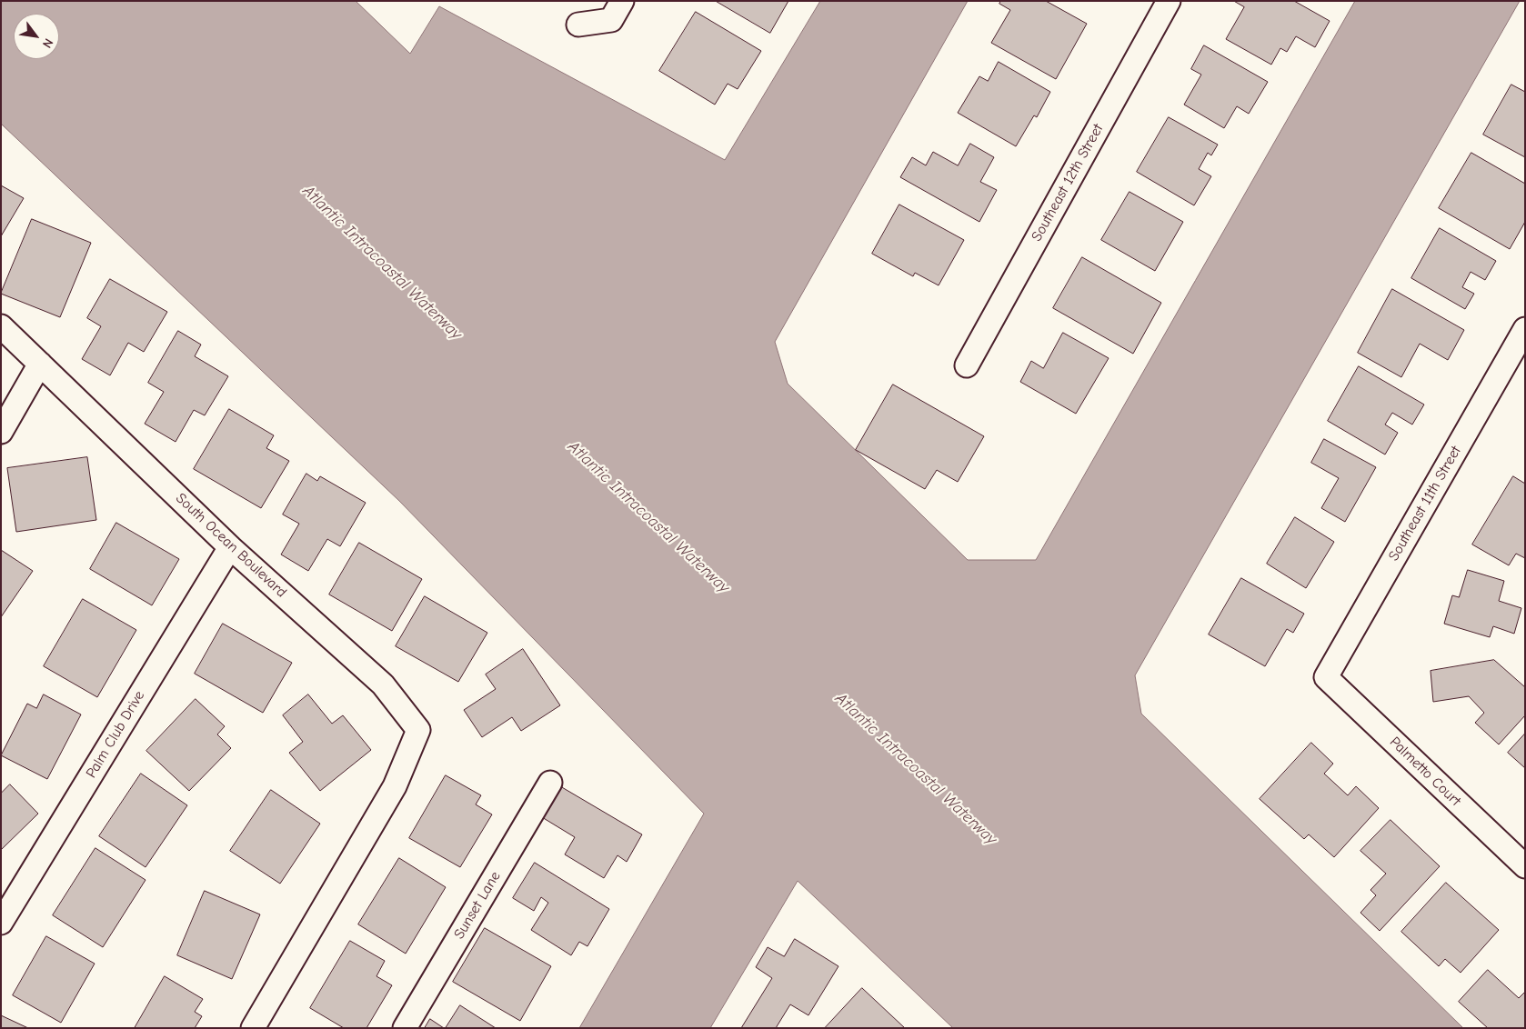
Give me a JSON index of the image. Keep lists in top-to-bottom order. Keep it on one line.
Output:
{"streets":{"street":["Southeast 12th Street","Southeast 11th Street","South Ocean Boulevard","Palm Club Drive","Palmetto Court","Sunset Lane"]},"crossings":[["Southeast 11th Street","Palmetto Court"],["South Ocean Boulevard","Palm Club Drive"]],"water":["Atlantic Intracoastal Waterway"],"north":"bottom right"}
